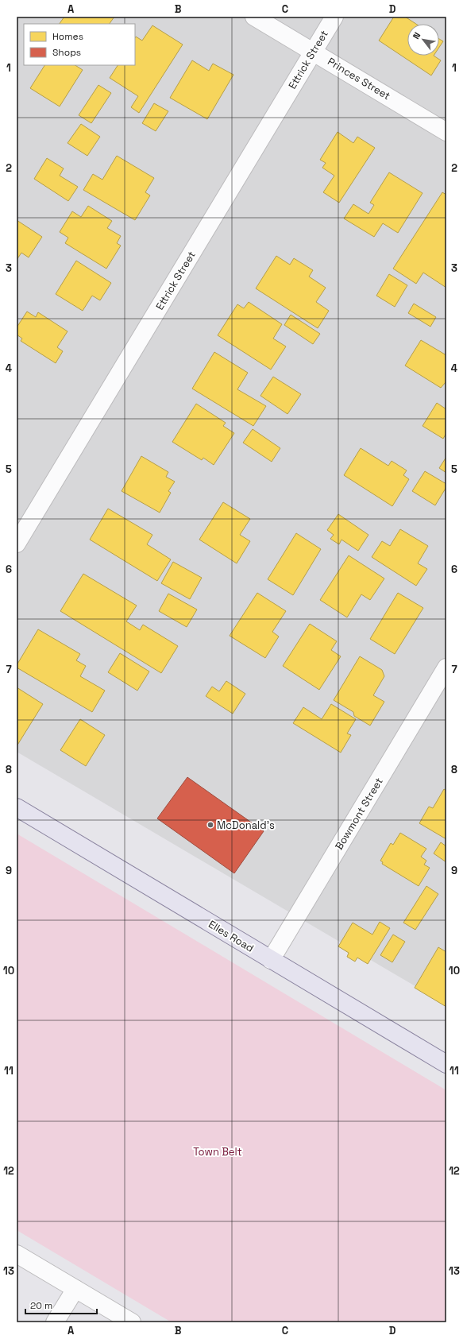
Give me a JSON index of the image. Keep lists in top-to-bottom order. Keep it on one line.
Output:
{"streets":{"main road":["Elles Road"],"street":["Ettrick Street","Princes Street","Bowmont Street"]},"crossings":[["Ettrick Street","Princes Street"],["Bowmont Street","Elles Road"]],"parks":["Town Belt"],"places":["McDonald's"],"legend":["Homes","Shops"],"scale_bar":"20 m","north":"top left","grid":{"columns":["A","B","C","D"],"rows":["1","2","3","4","5","6","7","8","9","10","11","12","13"]}}
